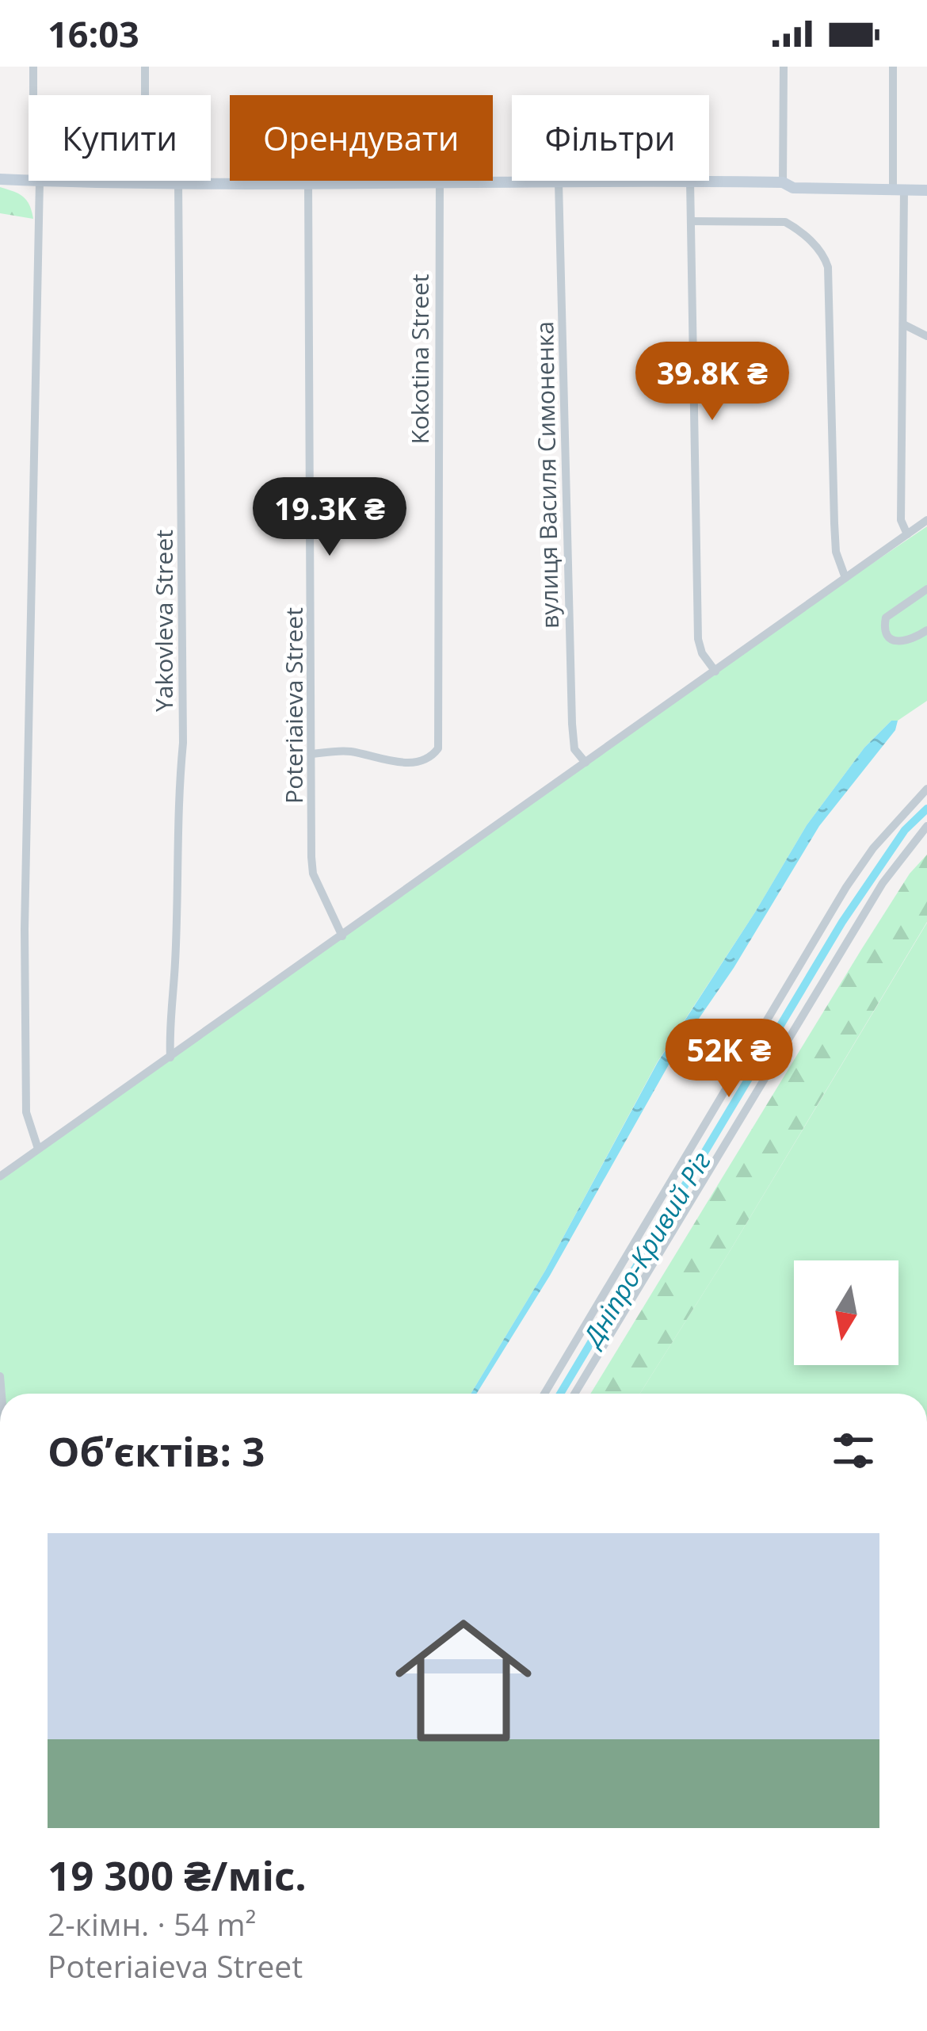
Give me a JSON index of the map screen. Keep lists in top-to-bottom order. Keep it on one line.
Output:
{"streets":{"street":["Kokotina Street","вулиця Василя Симоненка","Yakovleva Street","Poteriaieva Street"]},"crossings":[["Kokotina Street","Poteriaieva Street"]],"water":["Дніпро-Кривий Ріг"],"north":"bottom","page":{"status":"16:03","chip":["Купити","Орендувати","Фільтри"],"price":["39.8K ₴","19.3K ₴","52K ₴"],"heading":"Об’єктів: 3","list":[{"name":"19 300 ₴/міс.","note":"2-кімн. · 54 m² · Poteriaieva Street"}]}}
